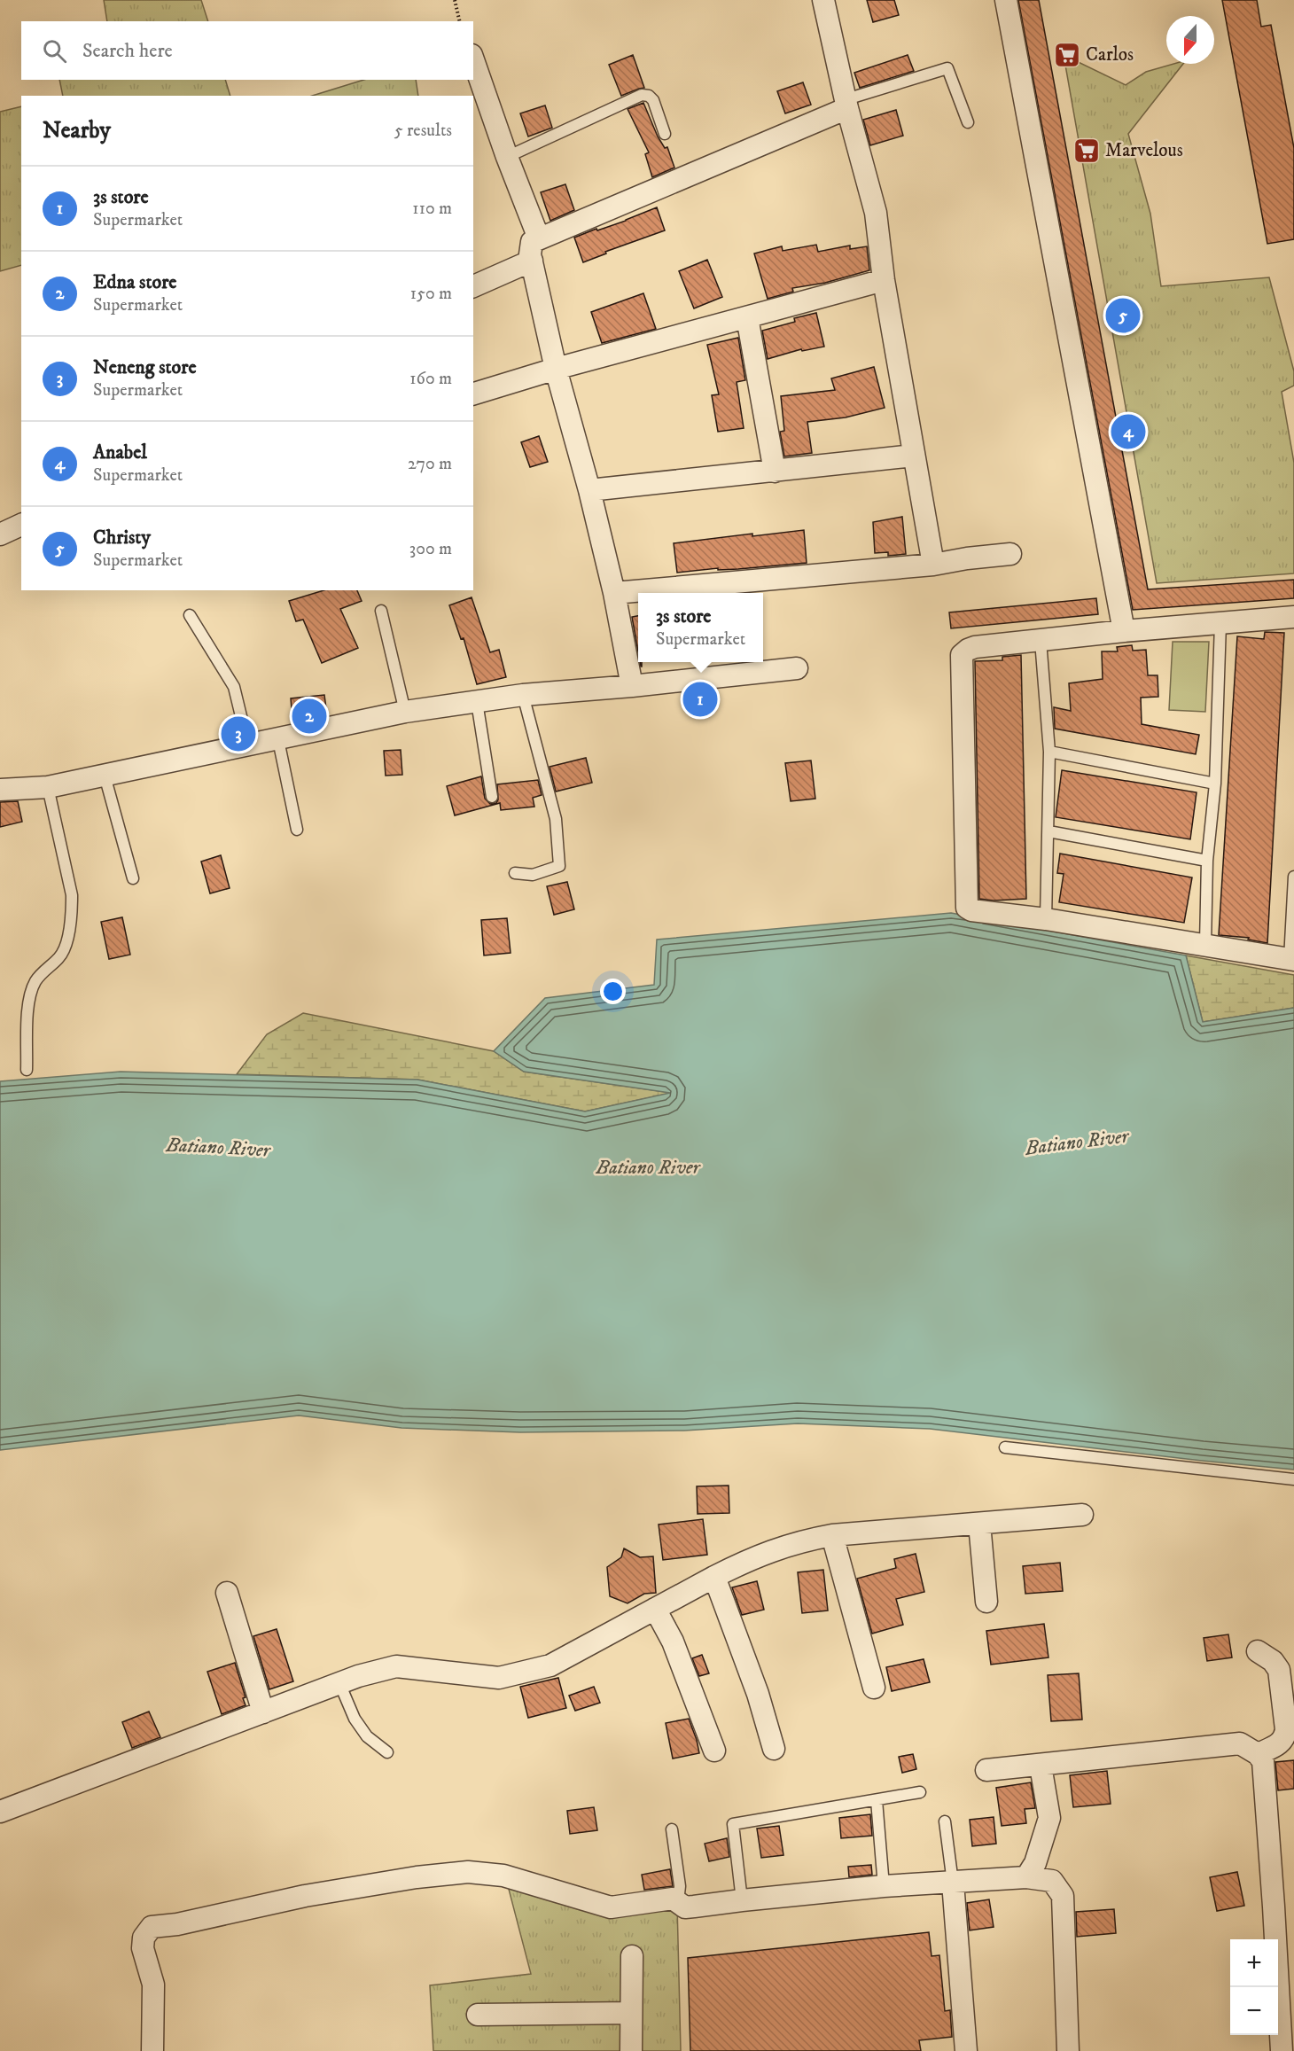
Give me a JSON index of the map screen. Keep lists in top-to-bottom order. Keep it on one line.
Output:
{"water":["Batiano River"],"places":{"supermarket":["Carlos","Marvelous"]},"north":"bottom","page":{"search":"Search here","heading":["Nearby","5 results"],"list":[{"mark":"1","name":"3s store","note":"Supermarket","value":"110 m"},{"mark":"2","name":"Edna store","note":"Supermarket","value":"150 m"},{"mark":"3","name":"Neneng store","note":"Supermarket","value":"160 m"},{"mark":"4","name":"Anabel","note":"Supermarket","value":"270 m"},{"mark":"5","name":"Christy","note":"Supermarket","value":"300 m"}],"pins":["5","4","1","2","3"],"popup":["3s store","Supermarket"],"map_buttons":["+","−"]}}
